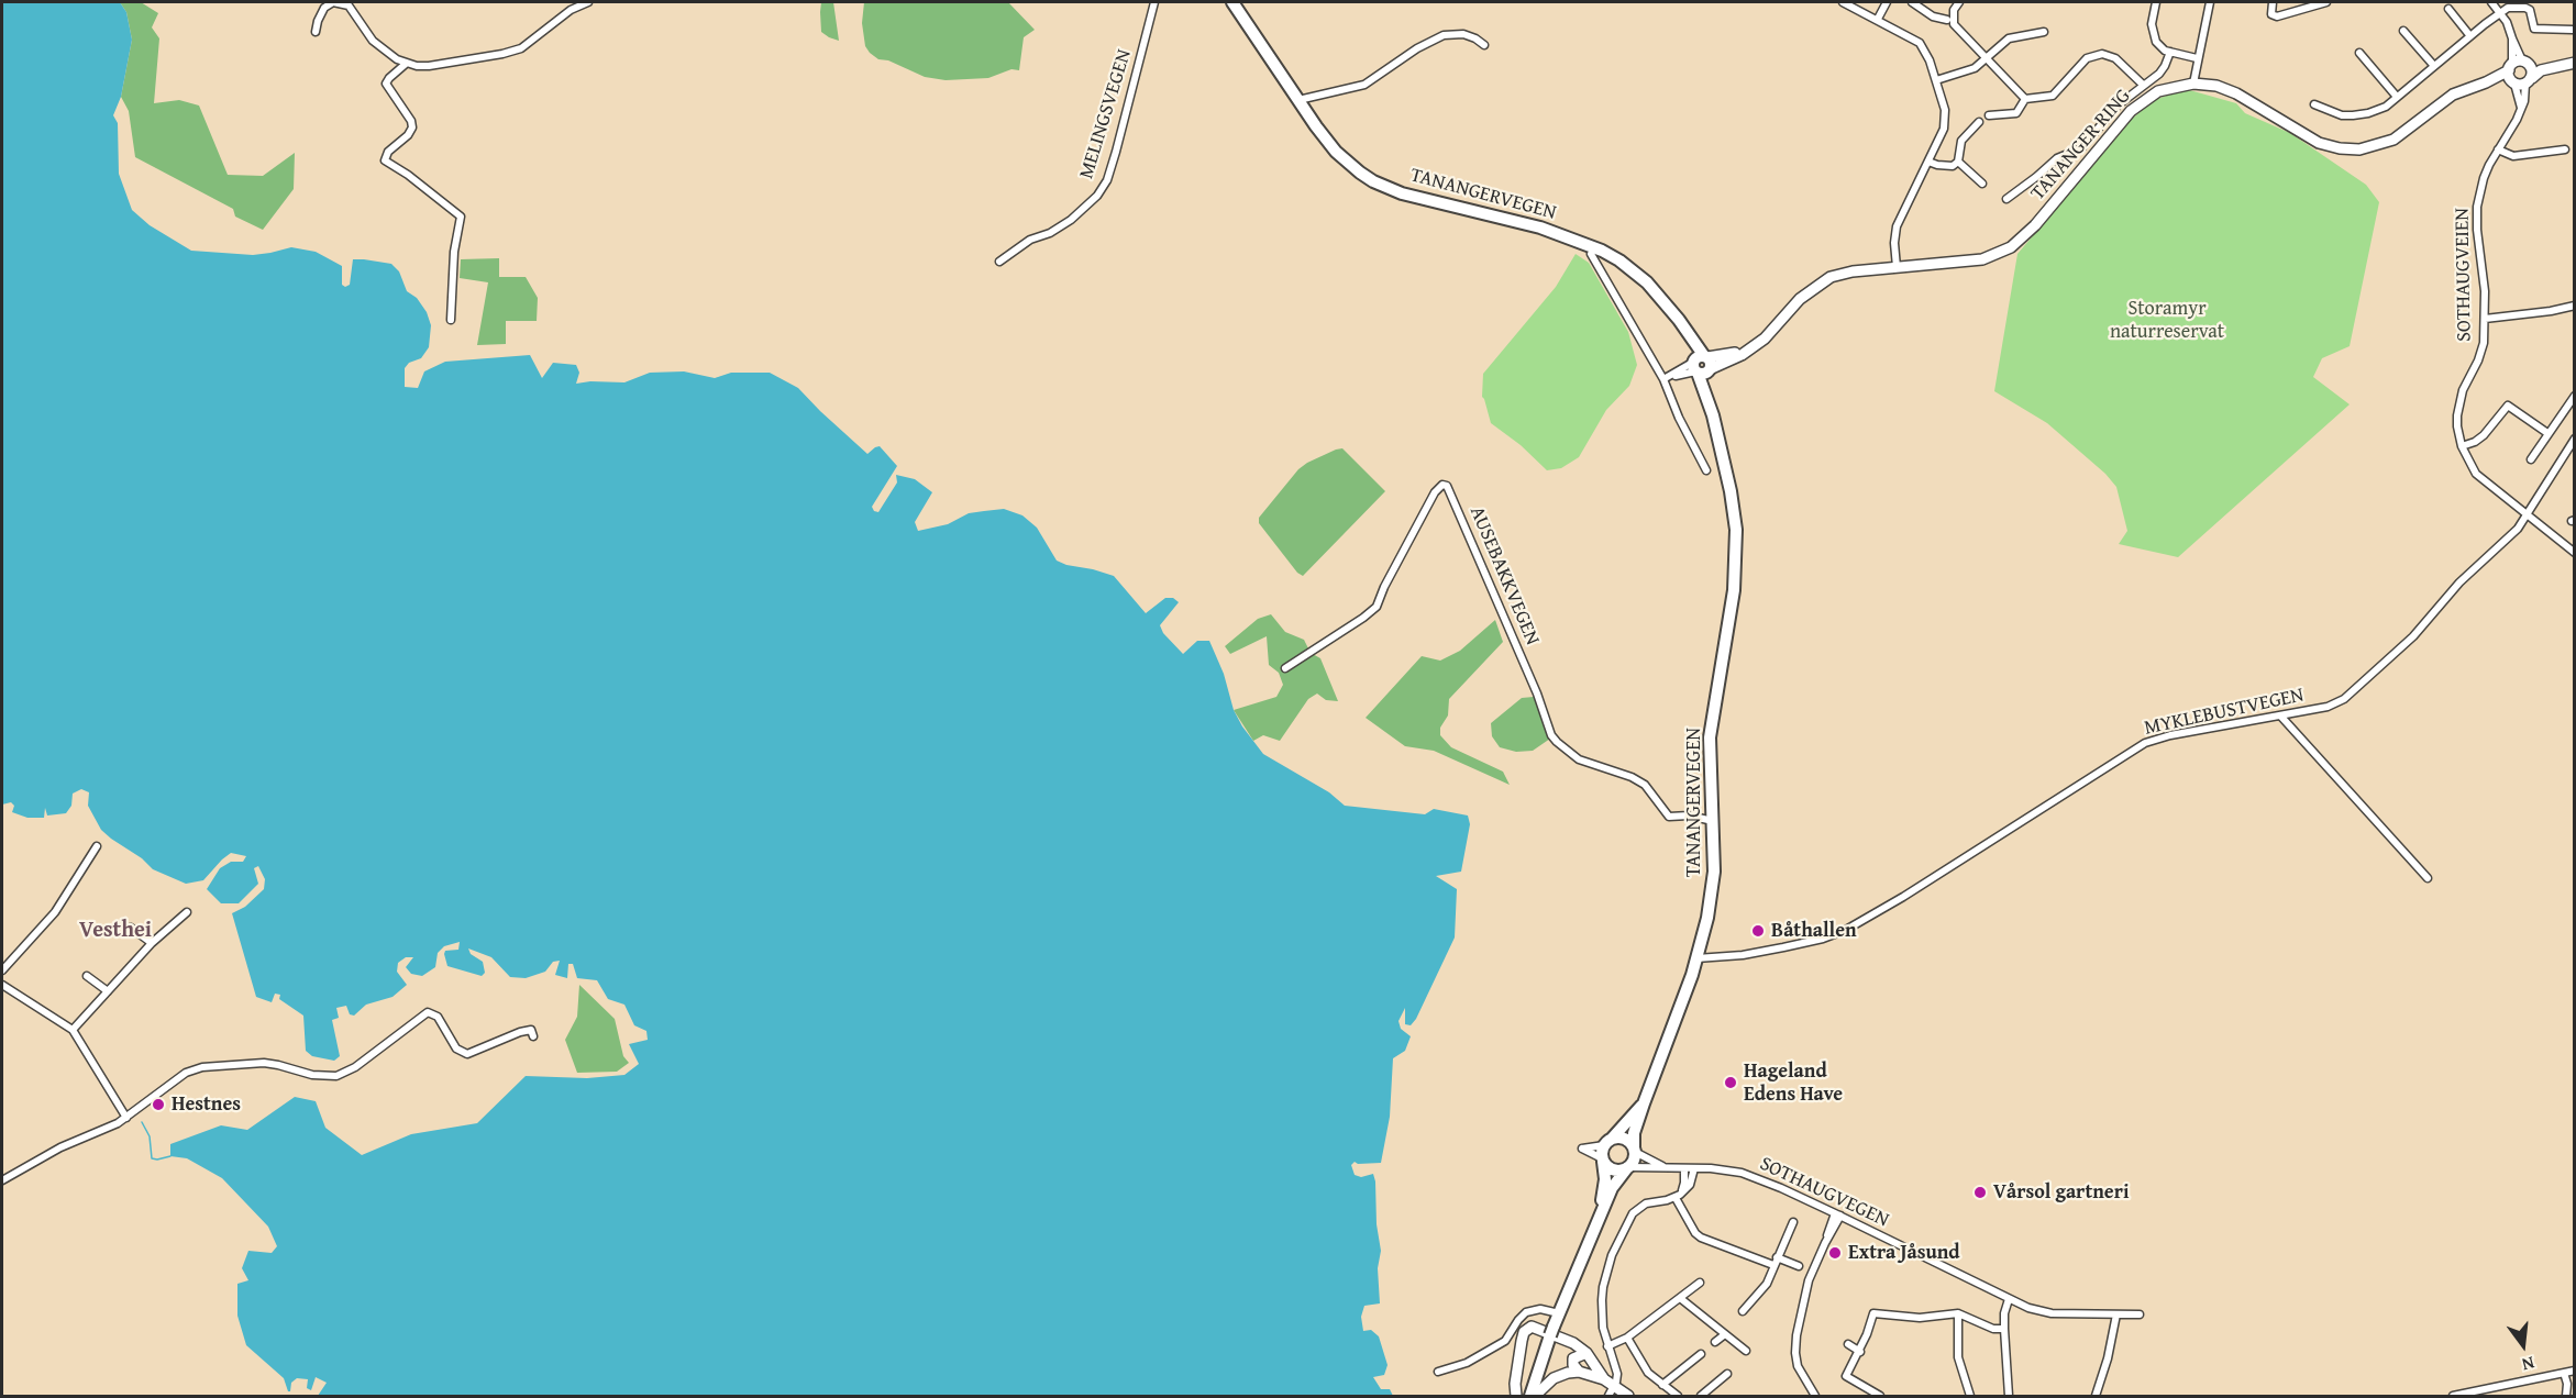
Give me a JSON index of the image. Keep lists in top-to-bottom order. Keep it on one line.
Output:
{"streets":{"main road":["TANANGER RING","TANANGERVEGEN"],"street":["MELINGSVEGEN","SOTHAUGVEIEN","AUSEBAKKVEGEN","MYKLEBUSTVEGEN","SOTHAUGVEGEN"]},"crossings":[["TANANGER RING","TANANGERVEGEN"],["TANANGER RING","SOTHAUGVEIEN"],["TANANGERVEGEN","AUSEBAKKVEGEN"],["TANANGERVEGEN","MYKLEBUSTVEGEN"],["TANANGERVEGEN","SOTHAUGVEGEN"],["SOTHAUGVEIEN","MYKLEBUSTVEGEN"]],"districts":["Vesthei"],"parks":["Storamyr naturreservat"],"places":["Båthallen","Hageland Edens Have","Hestnes","Vårsol gartneri","Extra Jåsund"],"north":"bottom"}
